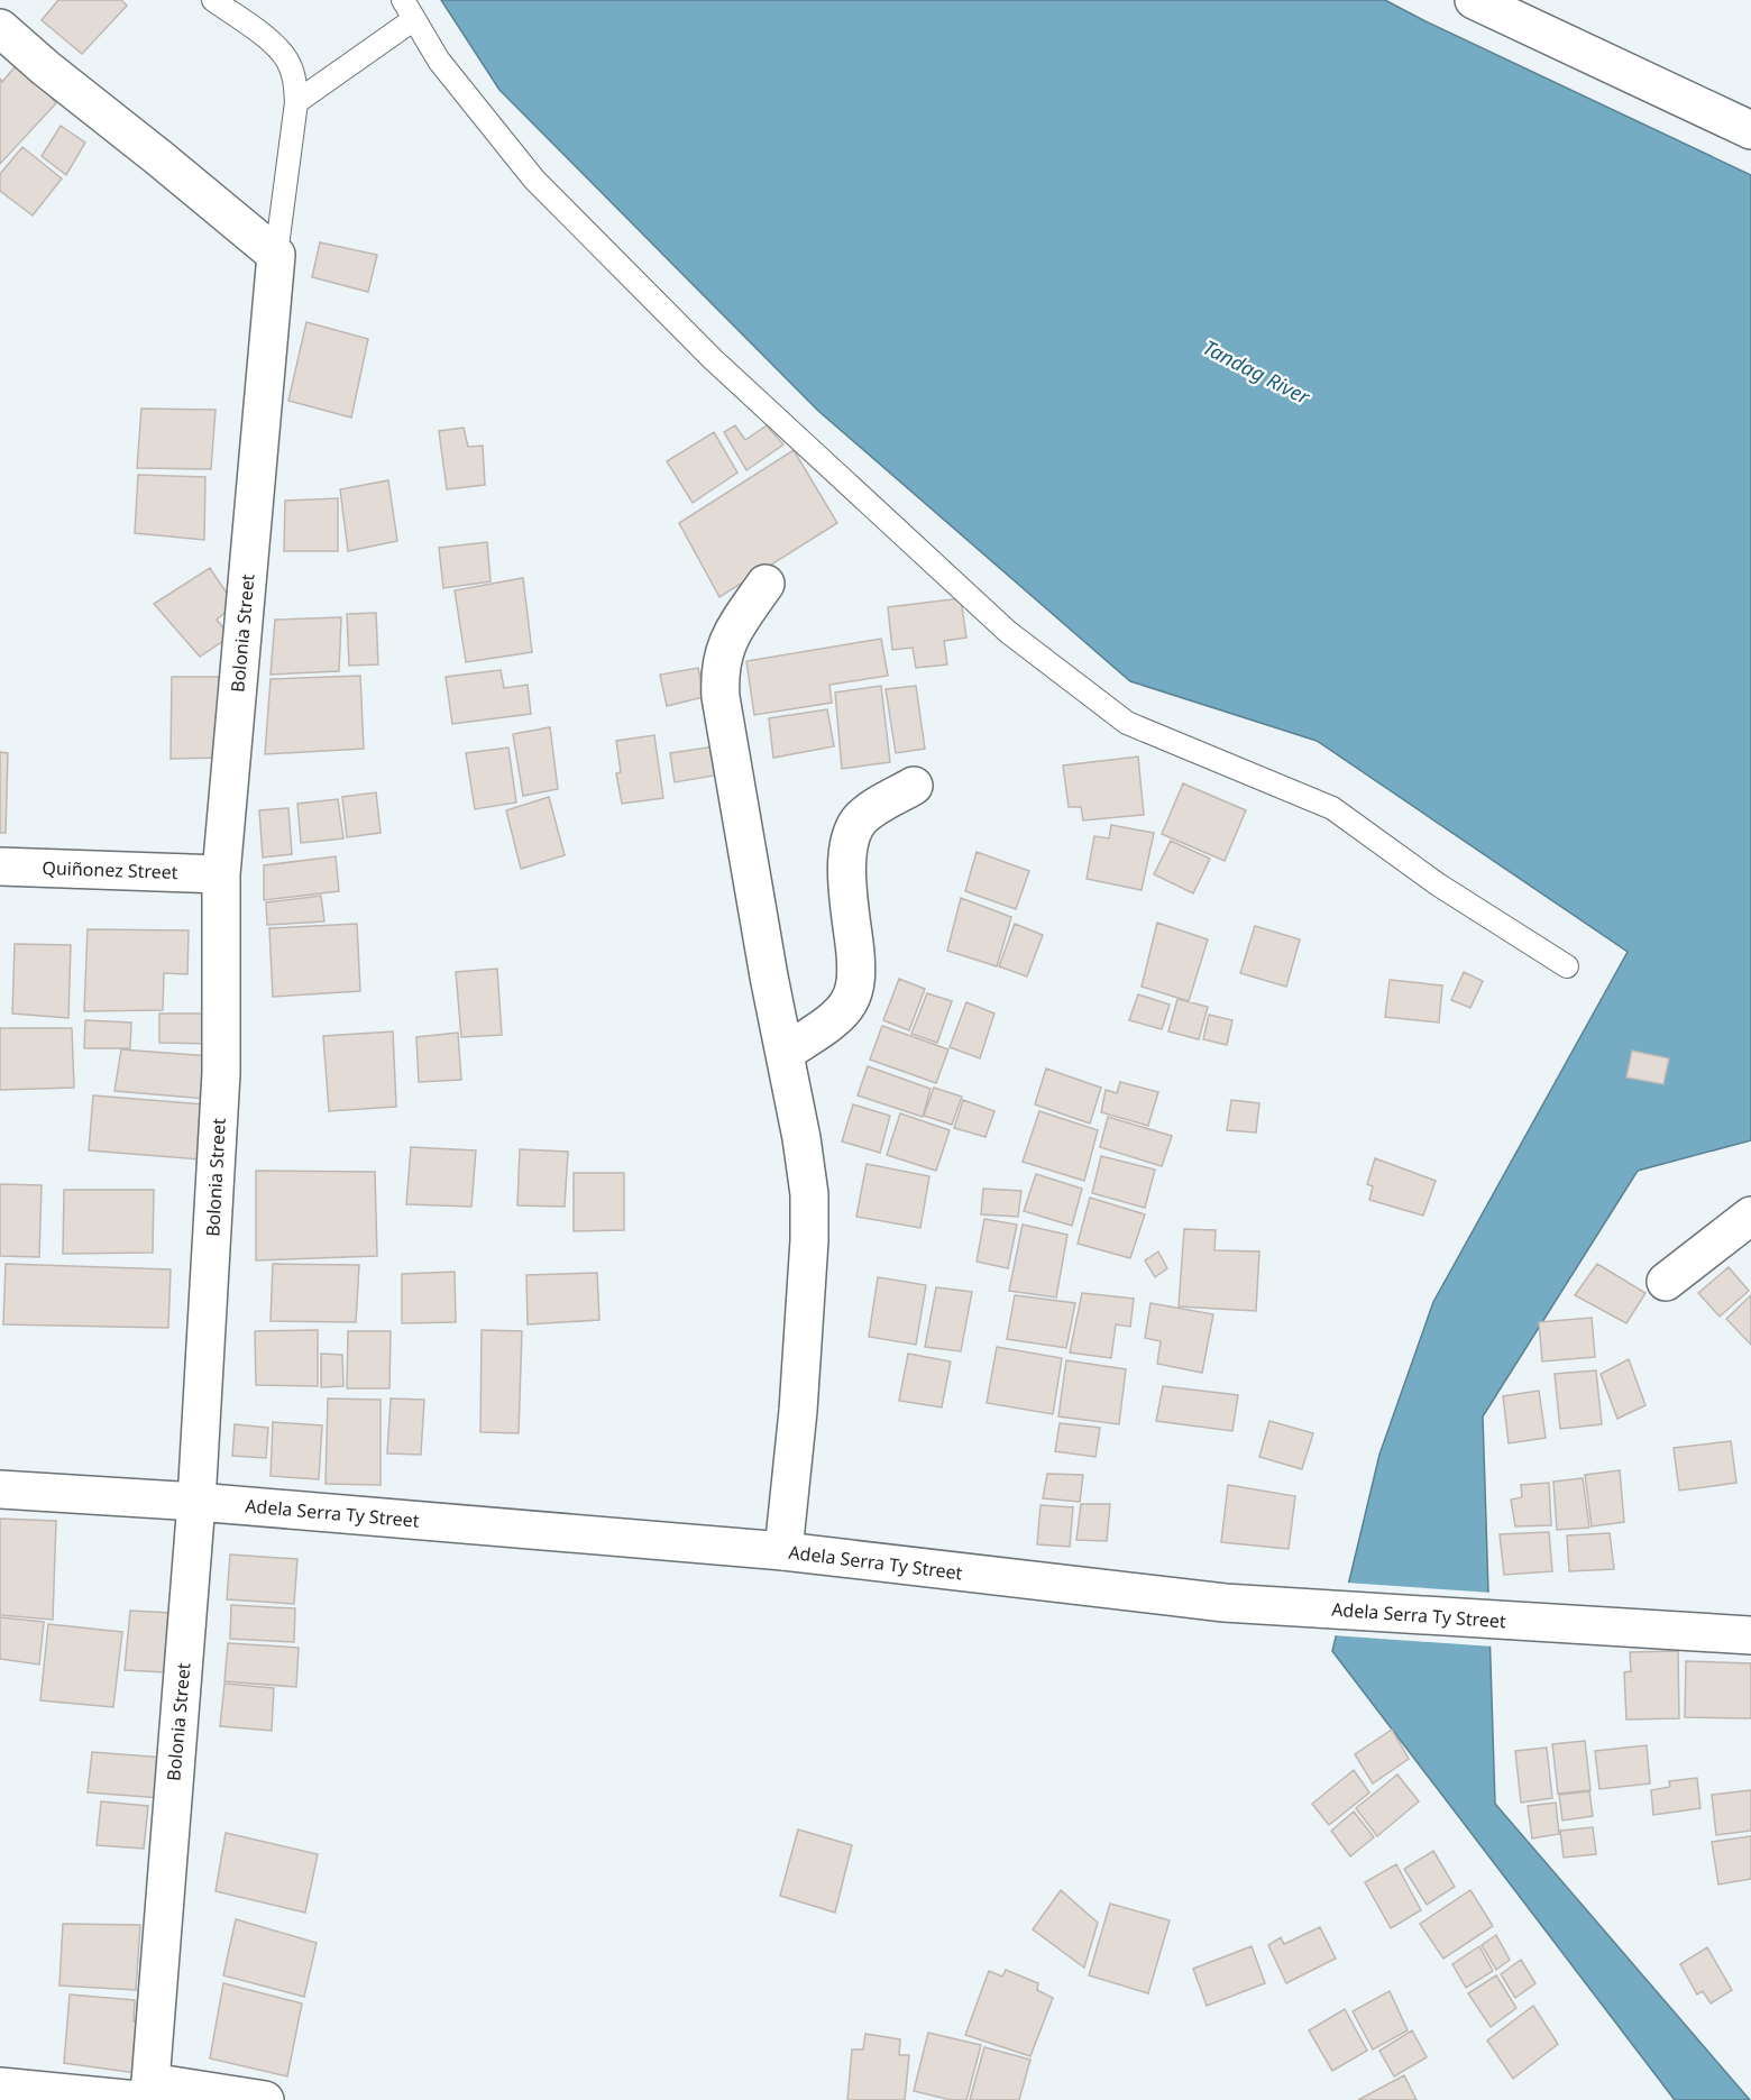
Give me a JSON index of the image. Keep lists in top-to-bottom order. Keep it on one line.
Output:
{"streets":{"street":["Bolonia Street","Quiñonez Street","Adela Serra Ty Street"]},"crossings":[["Bolonia Street","Quiñonez Street"],["Bolonia Street","Adela Serra Ty Street"]],"water":["Tandag River"]}
